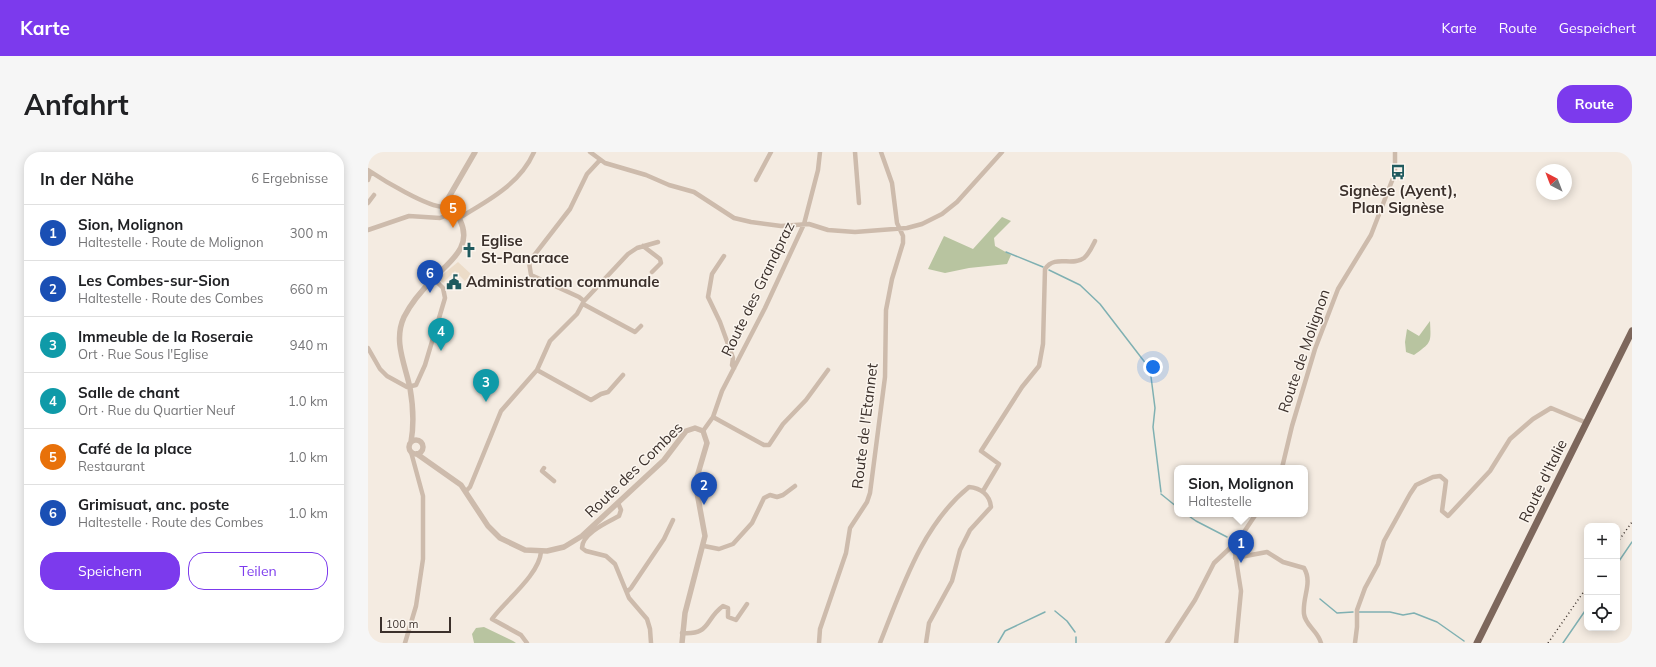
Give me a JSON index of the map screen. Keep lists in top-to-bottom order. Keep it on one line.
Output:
{"streets":{"main road":["Route d'Italie"],"street":["Route des Grandpraz","Route de Molignon","Route de l'Etannet","Route des Combes"]},"crossings":[["Route des Grandpraz","Route des Combes"]],"places":{"bus stop":["Signèse (Ayent), Plan Signèse"],"church":["Eglise St-Pancrace"],"public building":["Administration communale"]},"scale_bar":"100 m","north":"top left","page":{"header":"Karte","nav":["Karte","Route","Gespeichert"],"buttons":["Route",["Speichern","Teilen"]],"title":"Anfahrt","heading":["In der Nähe","6 Ergebnisse"],"pins":["5","6","4","3","2","1"],"list":[{"mark":"1","name":"Sion, Molignon","note":"Haltestelle · Route de Molignon","value":"300 m"},{"mark":"2","name":"Les Combes-sur-Sion","note":"Haltestelle · Route des Combes","value":"660 m"},{"mark":"3","name":"Immeuble de la Roseraie","note":"Ort · Rue Sous l'Eglise","value":"940 m"},{"mark":"4","name":"Salle de chant","note":"Ort · Rue du Quartier Neuf","value":"1.0 km"},{"mark":"5","name":"Café de la place","note":"Restaurant","value":"1.0 km"},{"mark":"6","name":"Grimisuat, anc. poste","note":"Haltestelle · Route des Combes","value":"1.0 km"}],"popup":["Sion, Molignon","Haltestelle"],"map_buttons":["+","−"],"scale":"100 m"}}
